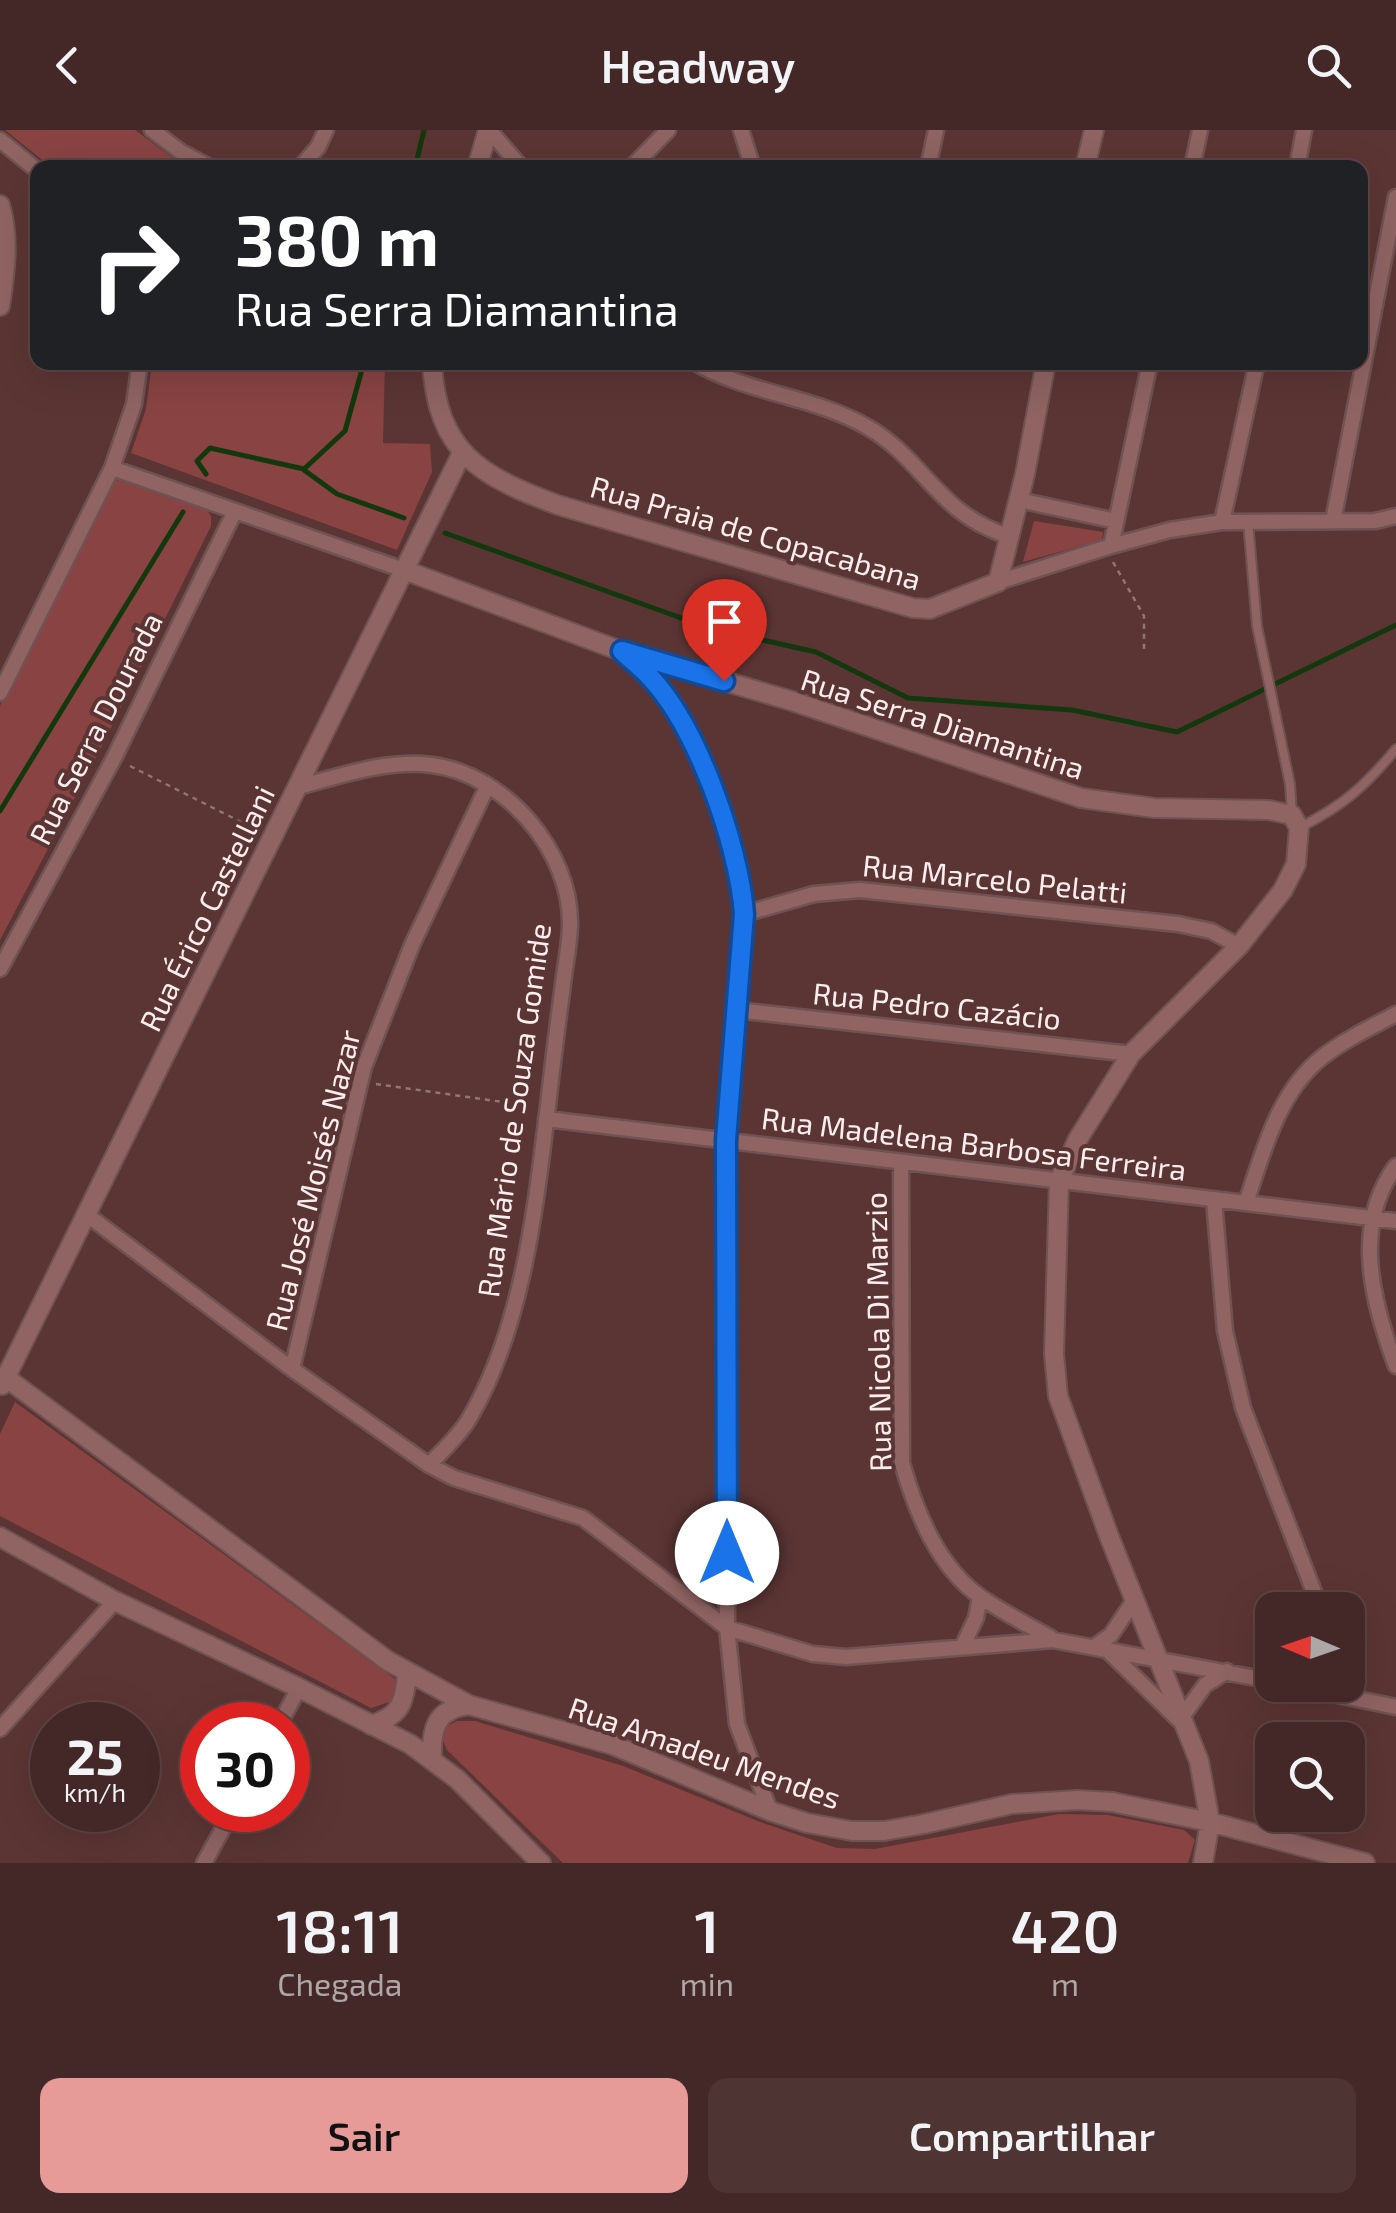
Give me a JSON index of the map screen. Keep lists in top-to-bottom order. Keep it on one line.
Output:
{"streets":{"street":["Rua Praia de Copacabana","Rua Serra Diamantina","Rua Serra Dourada","Rua Marcelo Pelatti","Rua Érico Castellani","Rua Pedro Cazácio","Rua Mário de Souza Gomide","Rua Madelena Barbosa Ferreira","Rua José Moisés Nazar","Rua Nicola Di Marzio","Rua Amadeu Mendes"]},"crossings":[["Rua Praia de Copacabana","Rua Érico Castellani"],["Rua Serra Diamantina","Rua Serra Dourada"],["Rua Serra Diamantina","Rua Érico Castellani"],["Rua Érico Castellani","Rua Mário de Souza Gomide"],["Rua Érico Castellani","Rua Amadeu Mendes"],["Rua Mário de Souza Gomide","Rua Madelena Barbosa Ferreira"],["Rua Mário de Souza Gomide","Rua José Moisés Nazar"],["Rua Madelena Barbosa Ferreira","Rua Nicola Di Marzio"]],"north":"left","page":{"header":"Headway","turn":["380 m","Rua Serra Diamantina"],"speed":"25 km/h","limit":"30","eta":["18:11","Chegada","1","min","420","m"],"buttons":["Sair","Compartilhar"]}}
